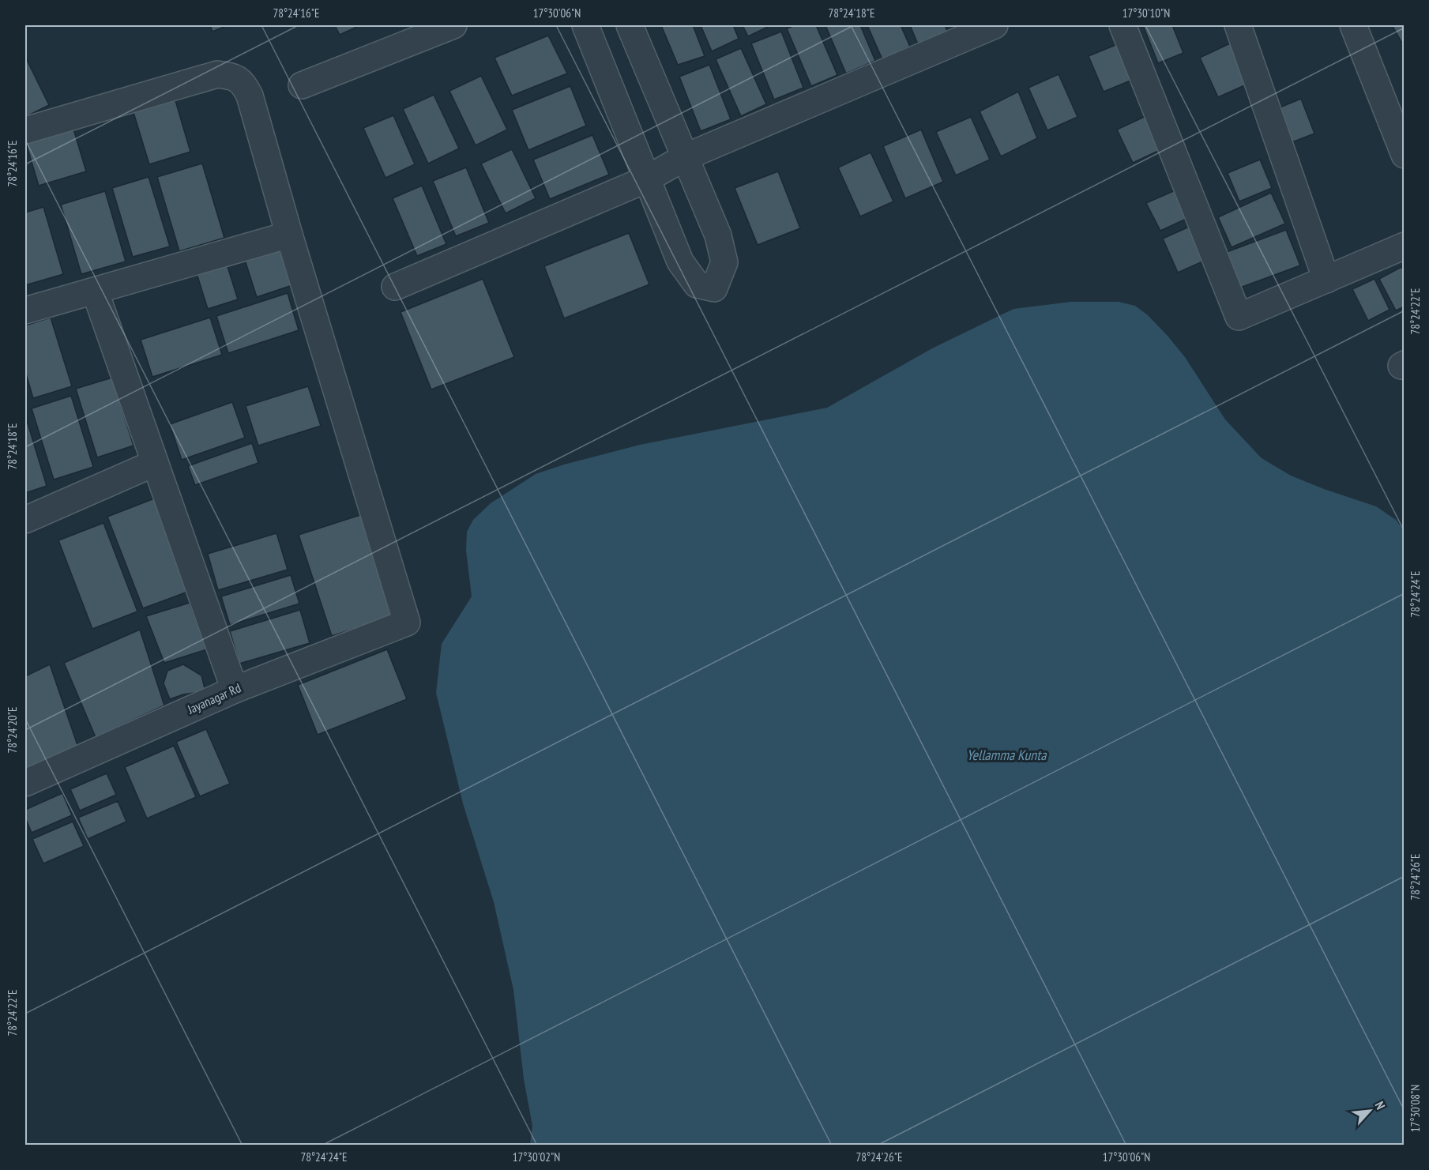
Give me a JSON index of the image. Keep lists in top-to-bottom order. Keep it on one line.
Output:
{"streets":{"street":["Jayanagar Rd"]},"water":["Yellamma Kunta"],"north":"top right","coordinates":["78°24'16\"E","17°30'06\"N","78°24'18\"E","17°30'10\"N","78°24'22\"E","78°24'24\"E","78°24'20\"E","78°24'26\"E","17°30'08\"N","17°30'02\"N"]}
